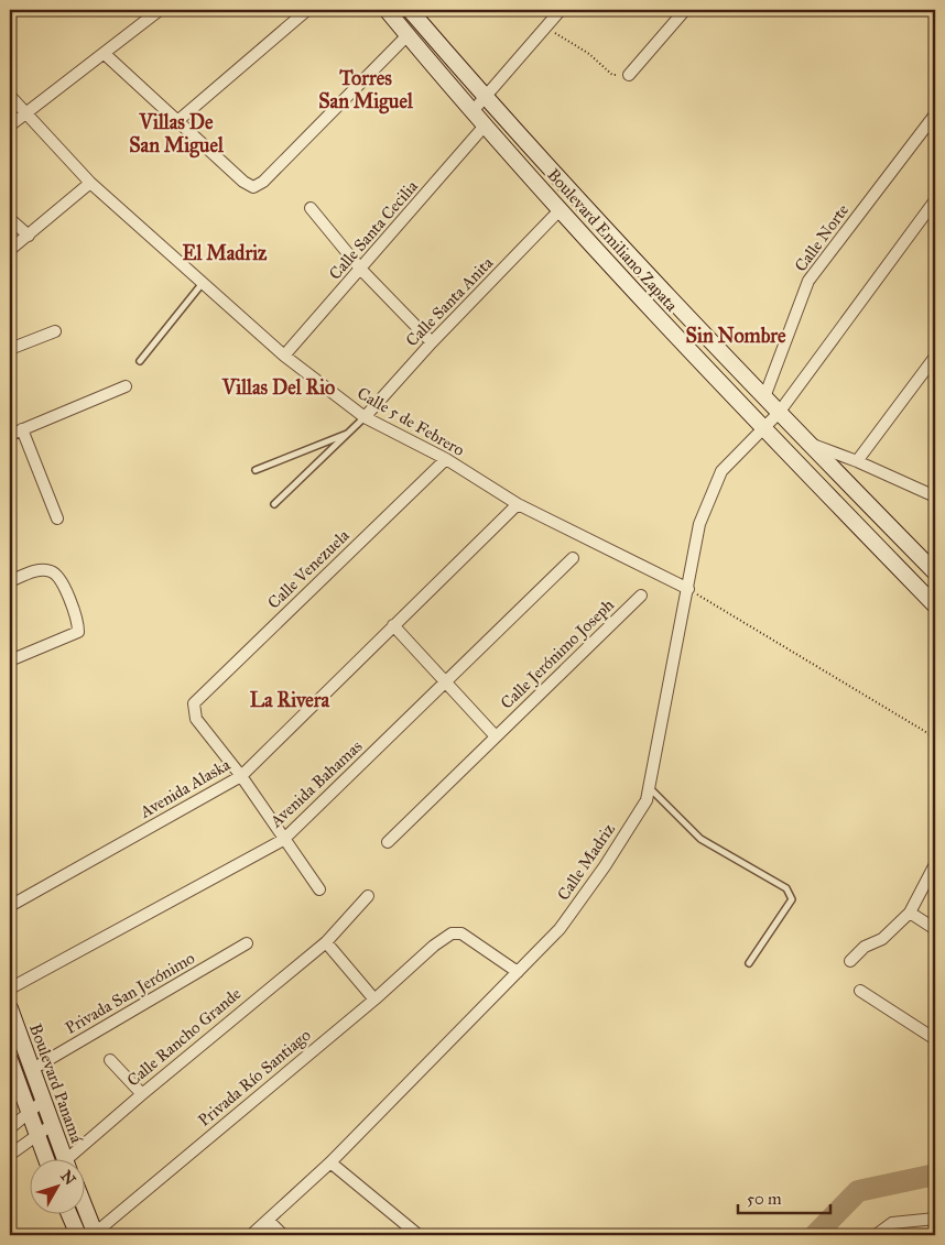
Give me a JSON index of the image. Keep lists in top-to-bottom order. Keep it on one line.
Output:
{"streets":{"street":["Calle Santa Cecilia","Calle Norte","Boulevard Emiliano Zapata","Calle Santa Anita","Calle 5 de Febrero","Calle Venezuela","Calle Jerónimo Joseph","Avenida Bahamas","Avenida Alaska","Calle Madriz","Privada San Jerónimo","Calle Rancho Grande","Privada Río Santiago","Boulevard Panamá"]},"crossings":[["Calle Santa Cecilia","Boulevard Emiliano Zapata"],["Calle Santa Cecilia","Calle 5 de Febrero"],["Calle Norte","Boulevard Emiliano Zapata"],["Boulevard Emiliano Zapata","Calle Santa Anita"],["Boulevard Emiliano Zapata","Calle Madriz"],["Calle Santa Anita","Calle 5 de Febrero"],["Calle 5 de Febrero","Calle Venezuela"],["Calle 5 de Febrero","Avenida Alaska"],["Calle 5 de Febrero","Calle Madriz"],["Calle Venezuela","Avenida Alaska"],["Calle Madriz","Privada Río Santiago"],["Privada San Jerónimo","Boulevard Panamá"]],"districts":["Torres San Miguel","Villas De San Miguel","El Madriz","Sin Nombre","Villas Del Rio","La Rivera"],"scale_bar":"50 m","north":"top right"}
